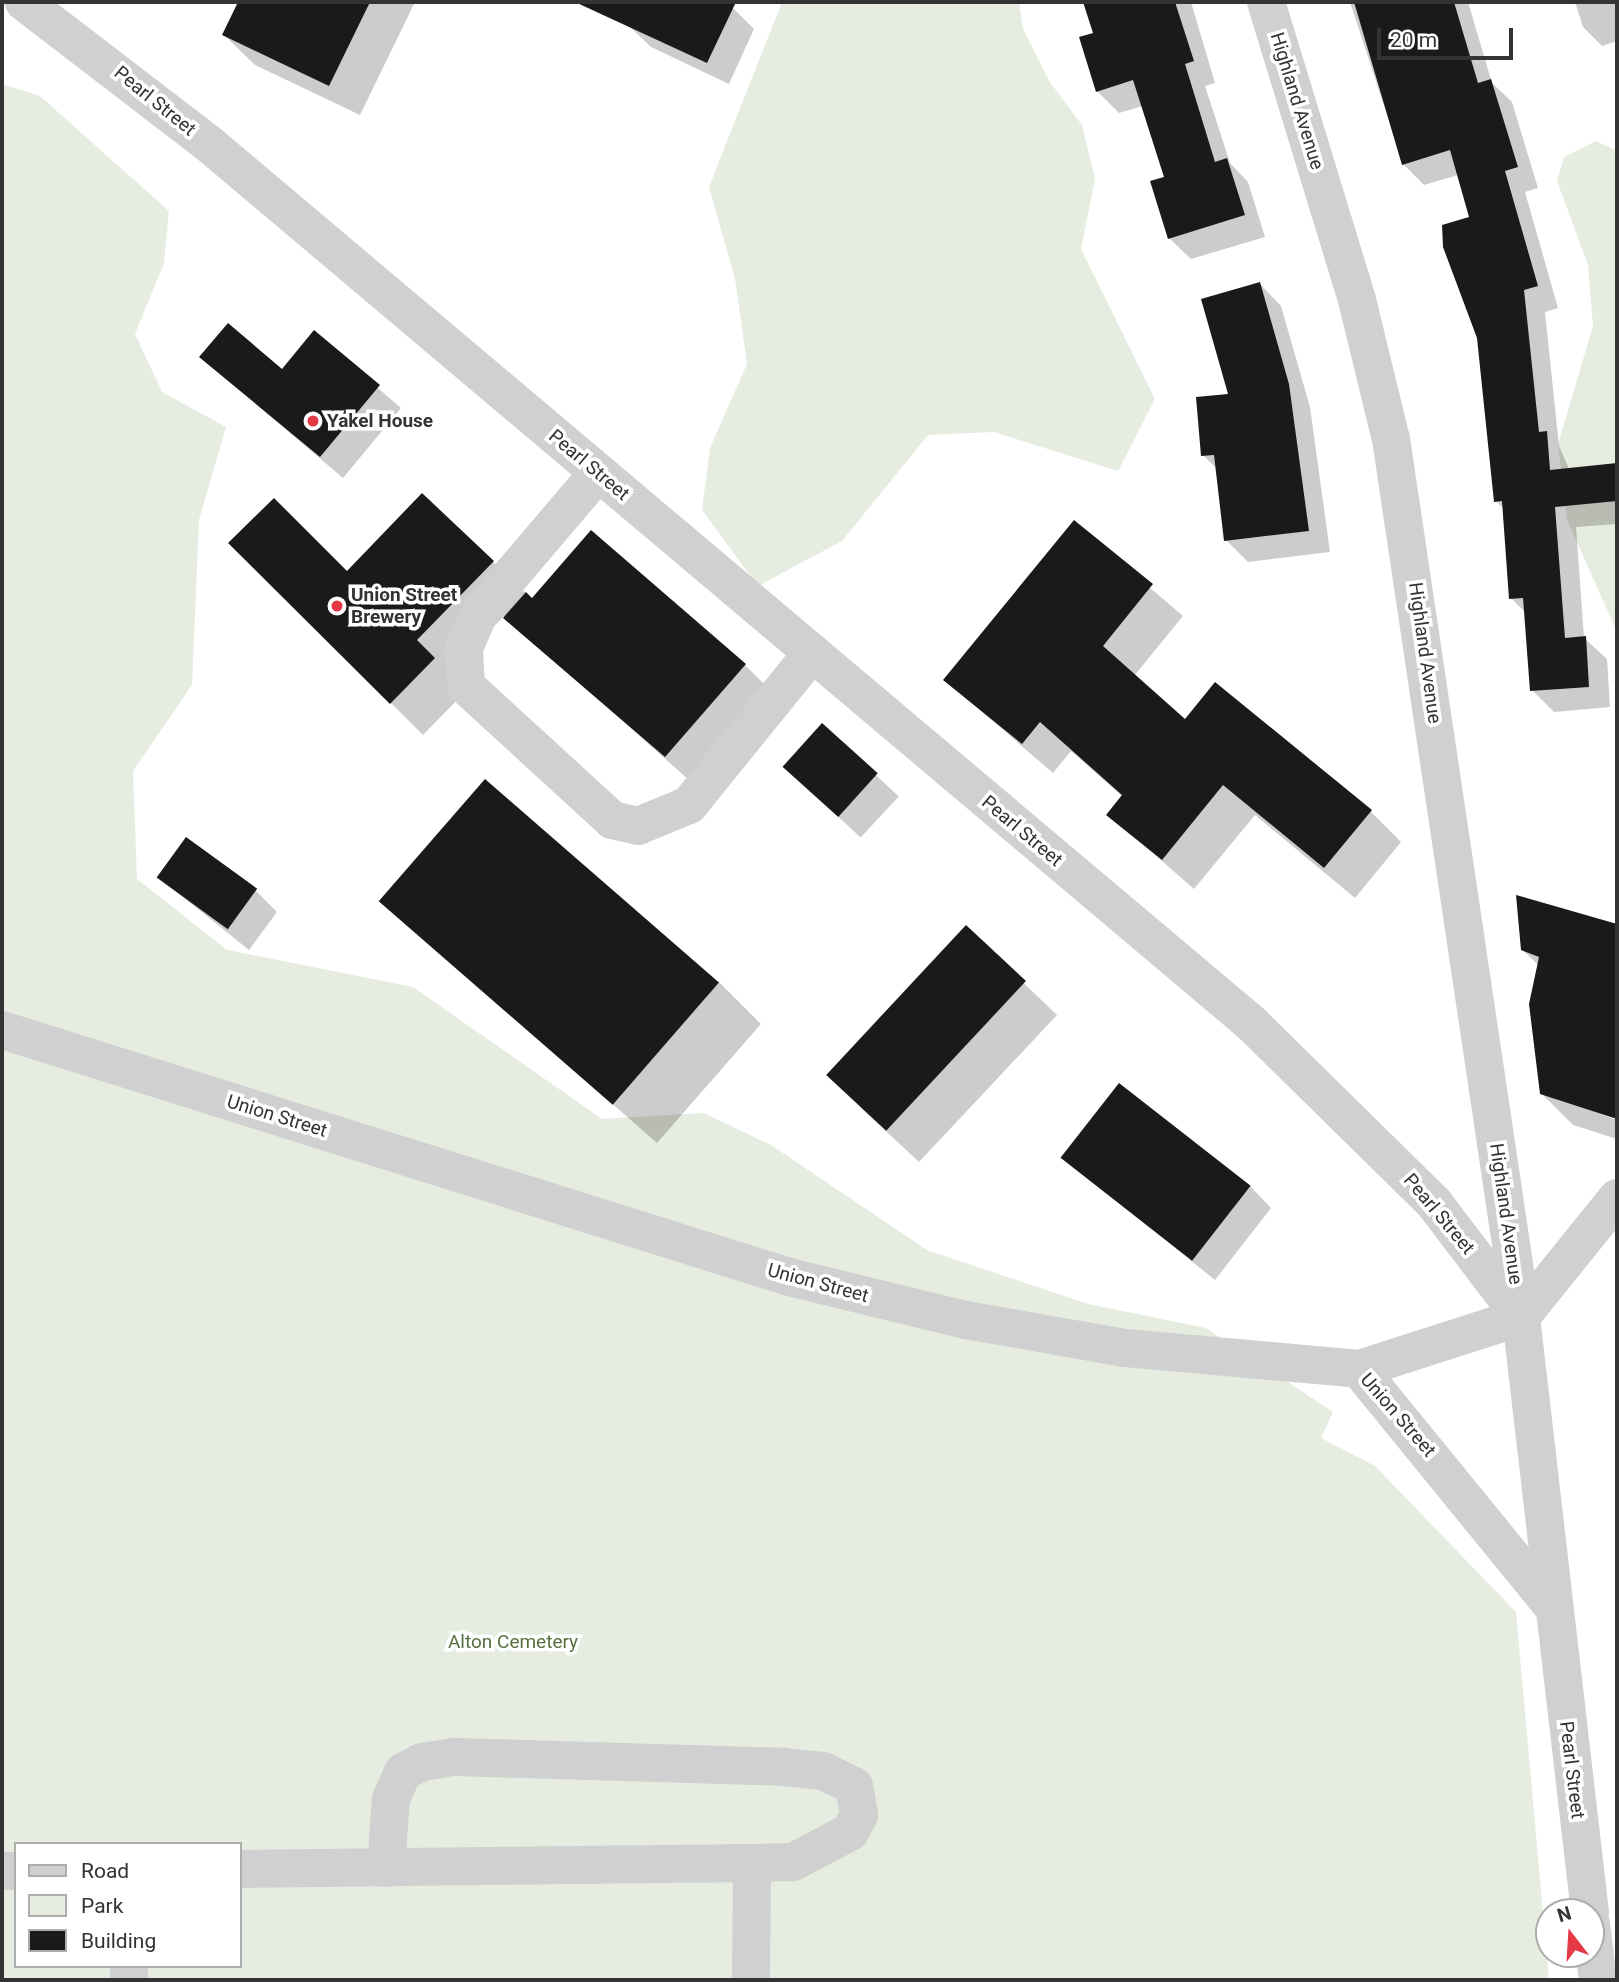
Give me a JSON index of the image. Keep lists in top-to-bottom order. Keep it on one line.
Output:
{"streets":{"street":["Pearl Street","Highland Avenue","Union Street"]},"crossings":[["Pearl Street","Highland Avenue"],["Pearl Street","Union Street"]],"parks":["Alton Cemetery"],"places":["Yakel House","Union Street Brewery"],"legend":["Road","Park","Building"],"scale_bar":"20 m","north":"top"}
